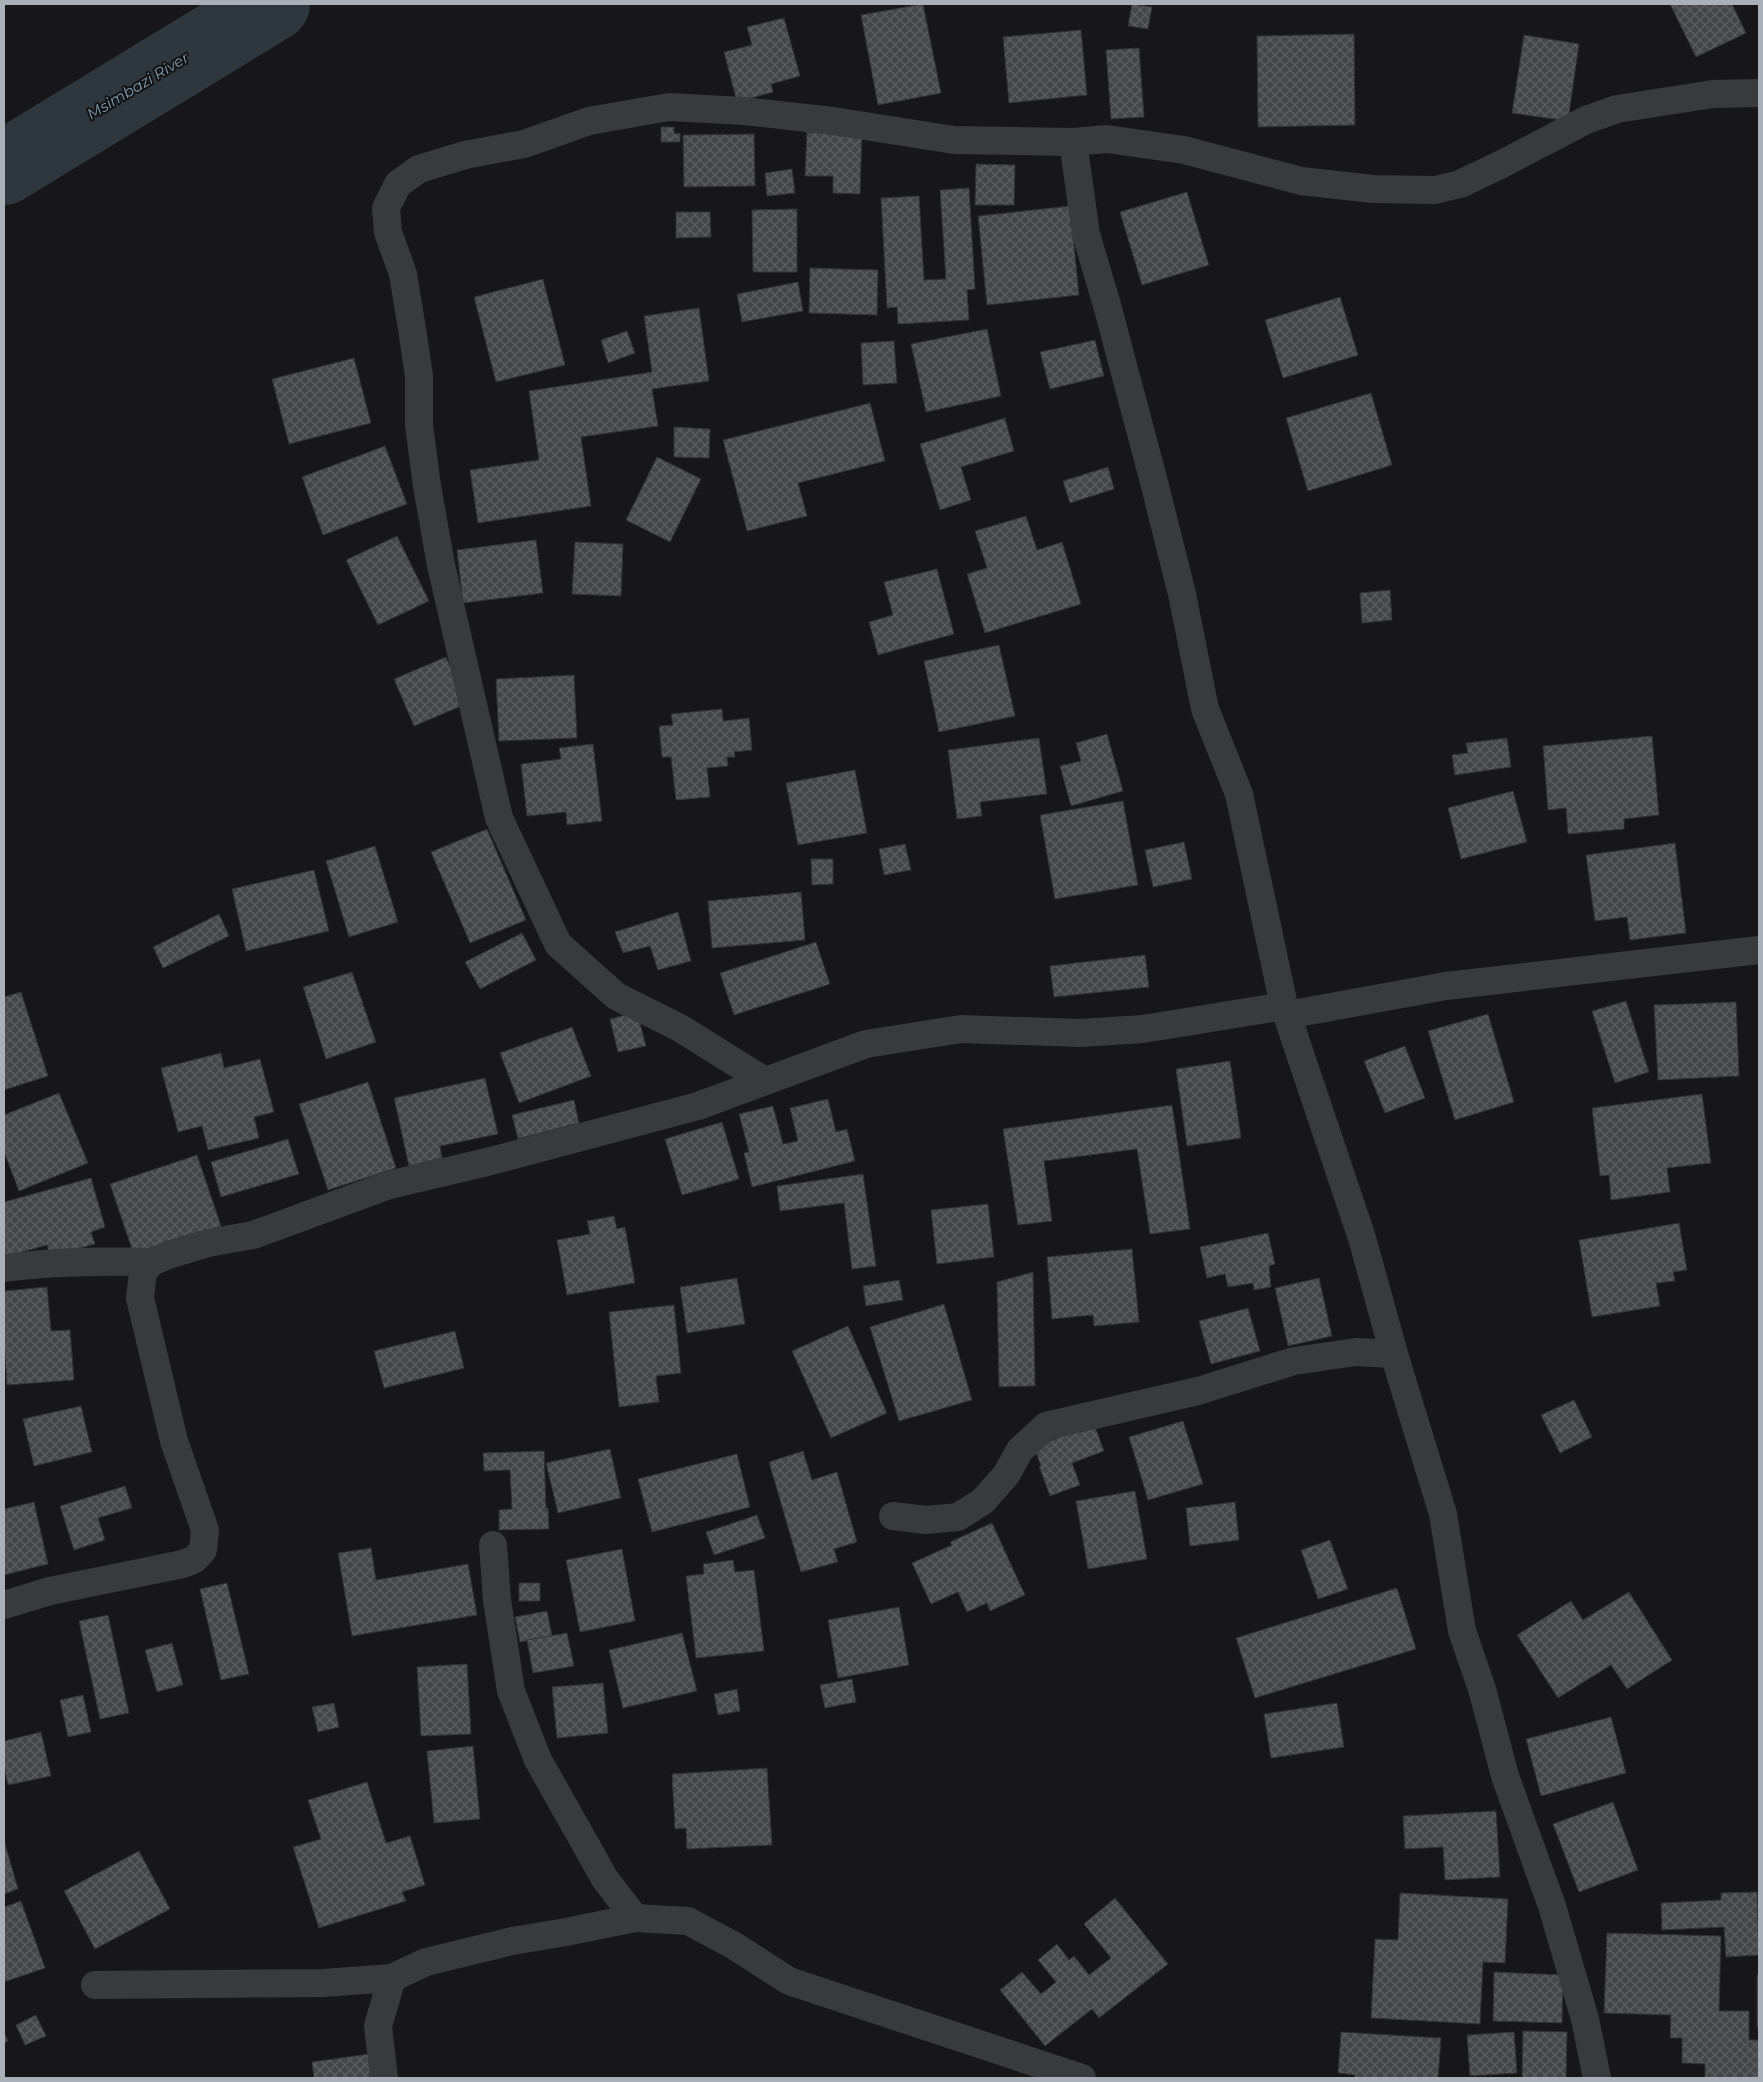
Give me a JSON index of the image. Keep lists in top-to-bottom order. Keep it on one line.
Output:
{"water":["Msimbazi River"]}
